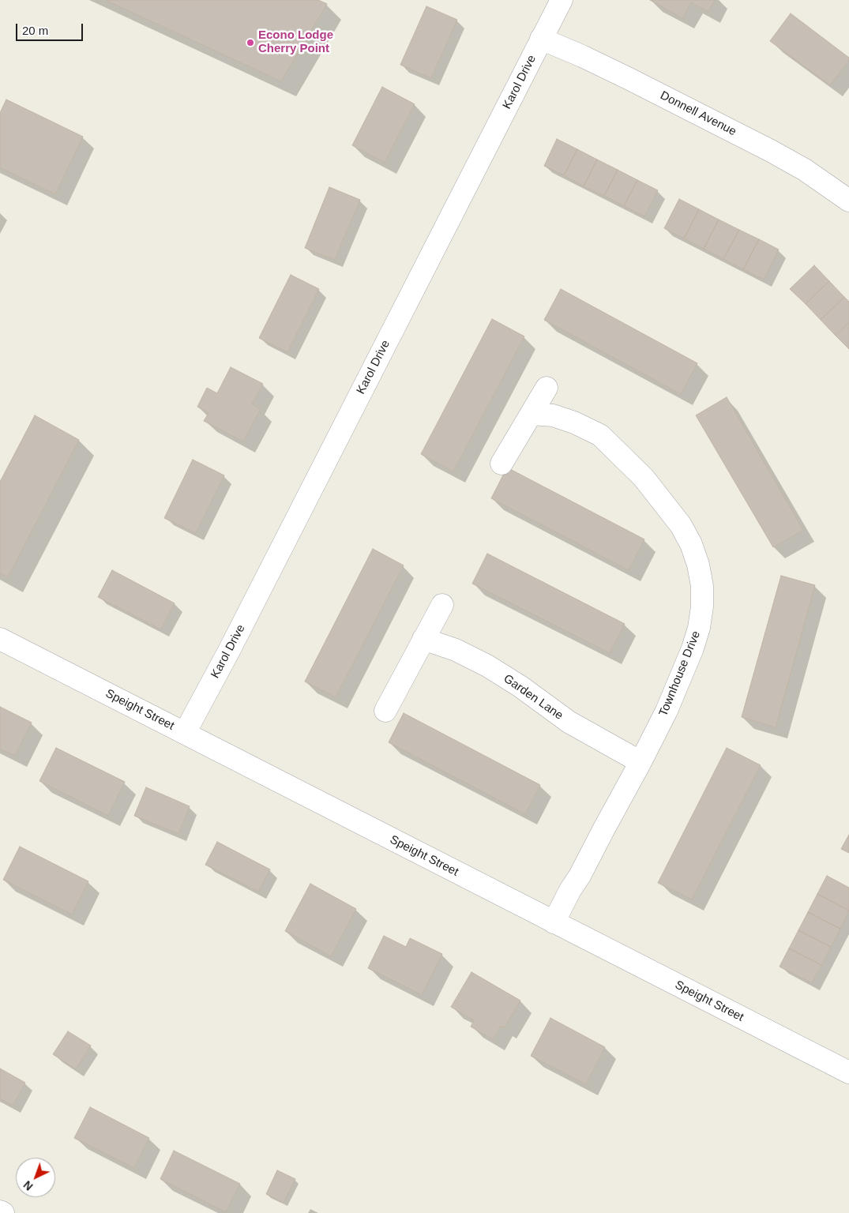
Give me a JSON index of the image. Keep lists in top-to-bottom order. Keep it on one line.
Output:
{"streets":{"street":["Karol Drive","Donnell Avenue","Townhouse Drive","Garden Lane","Speight Street"]},"crossings":[["Karol Drive","Donnell Avenue"],["Karol Drive","Speight Street"],["Townhouse Drive","Garden Lane"],["Townhouse Drive","Speight Street"]],"places":["Econo Lodge Cherry Point"],"scale_bar":"20 m","north":"bottom left"}
